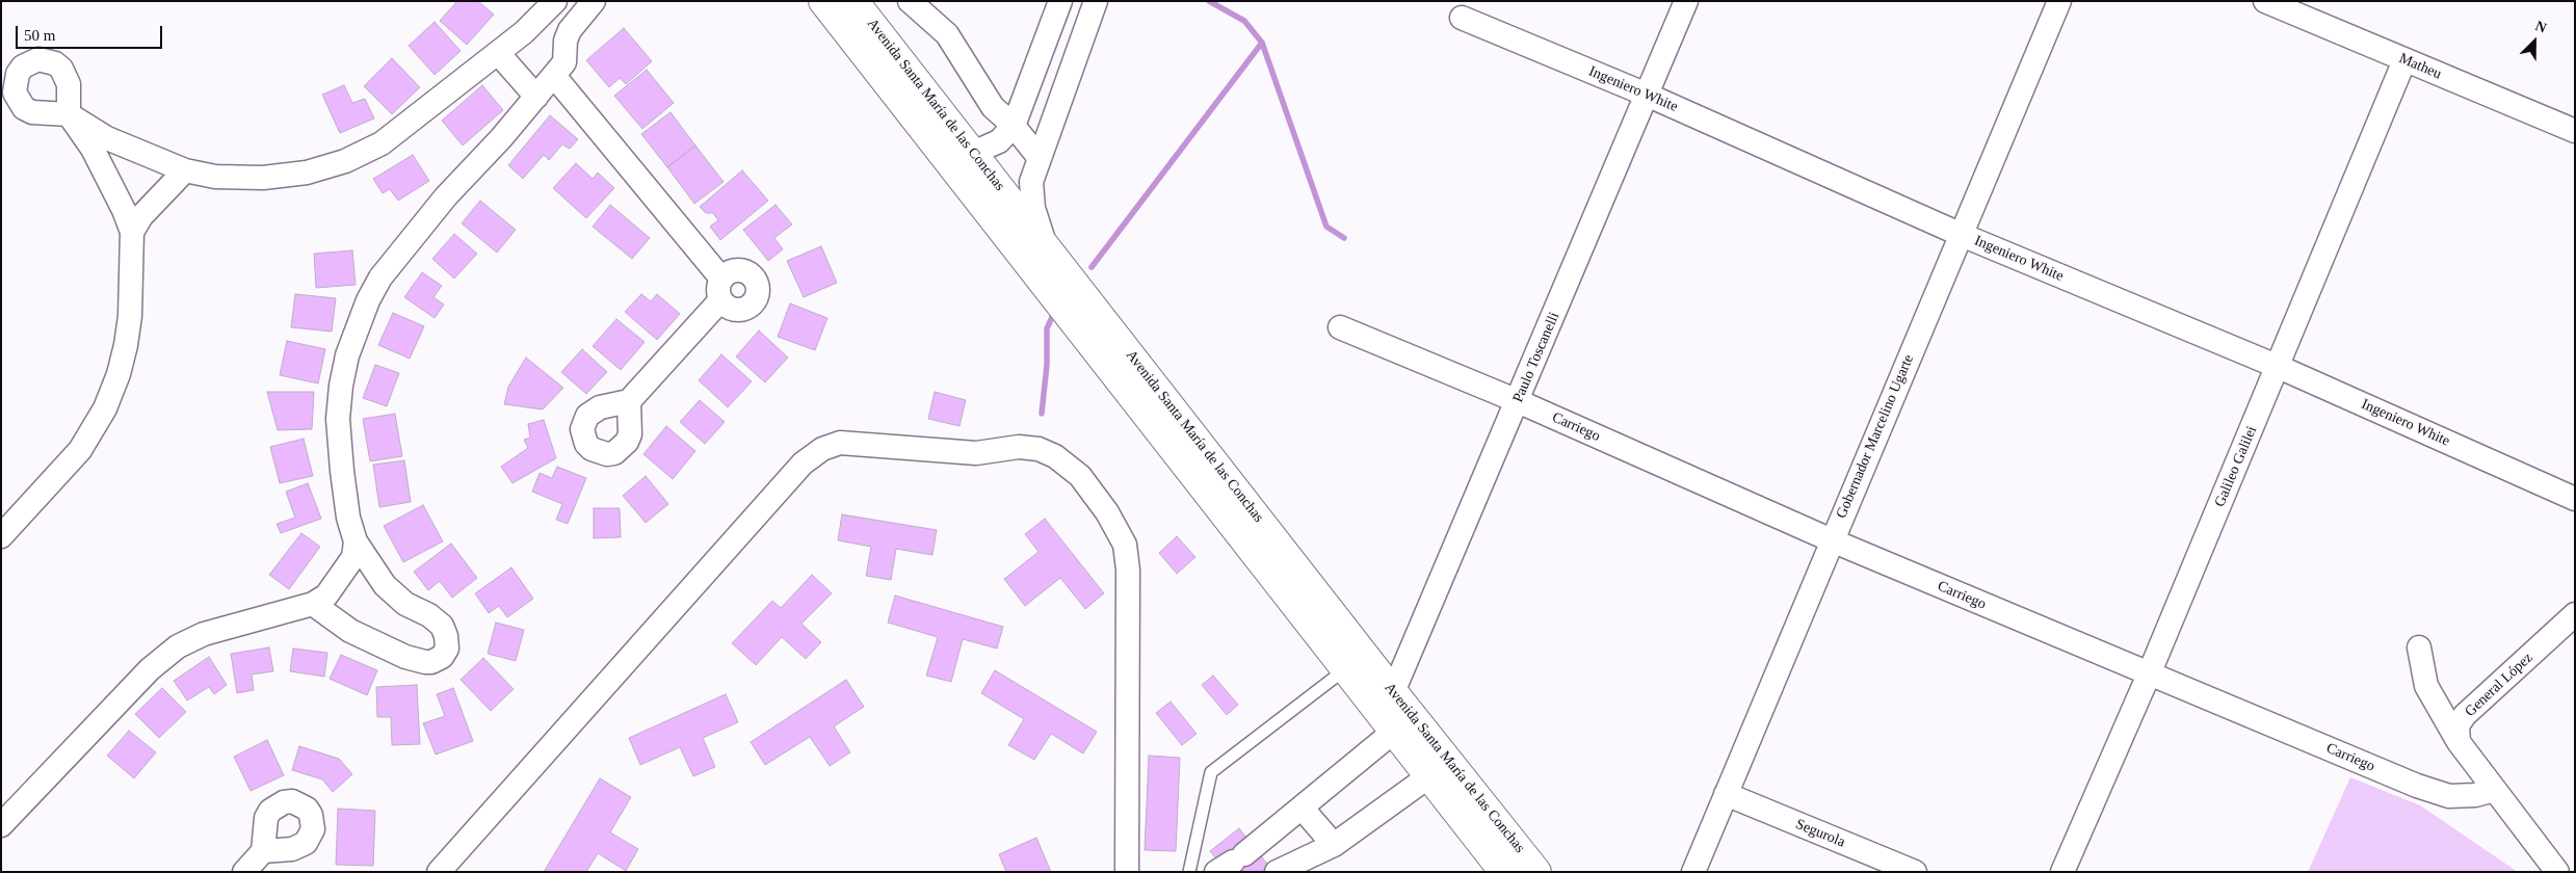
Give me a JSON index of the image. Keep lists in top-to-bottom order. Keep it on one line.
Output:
{"streets":{"main road":["Avenida Santa María de las Conchas"],"street":["Matheu","Ingeniero White","Paulo Toscanelli","Carriego","Gobernador Marcelino Ugarte","Galileo Galilei","General López","Segurola"]},"crossings":[["Matheu","Galileo Galilei"],["Ingeniero White","Paulo Toscanelli"],["Ingeniero White","Gobernador Marcelino Ugarte"],["Ingeniero White","Galileo Galilei"],["Avenida Santa María de las Conchas","Paulo Toscanelli"],["Paulo Toscanelli","Carriego"],["Carriego","Gobernador Marcelino Ugarte"],["Carriego","Galileo Galilei"],["Gobernador Marcelino Ugarte","Segurola"]],"scale_bar":"50 m","north":"top right"}
